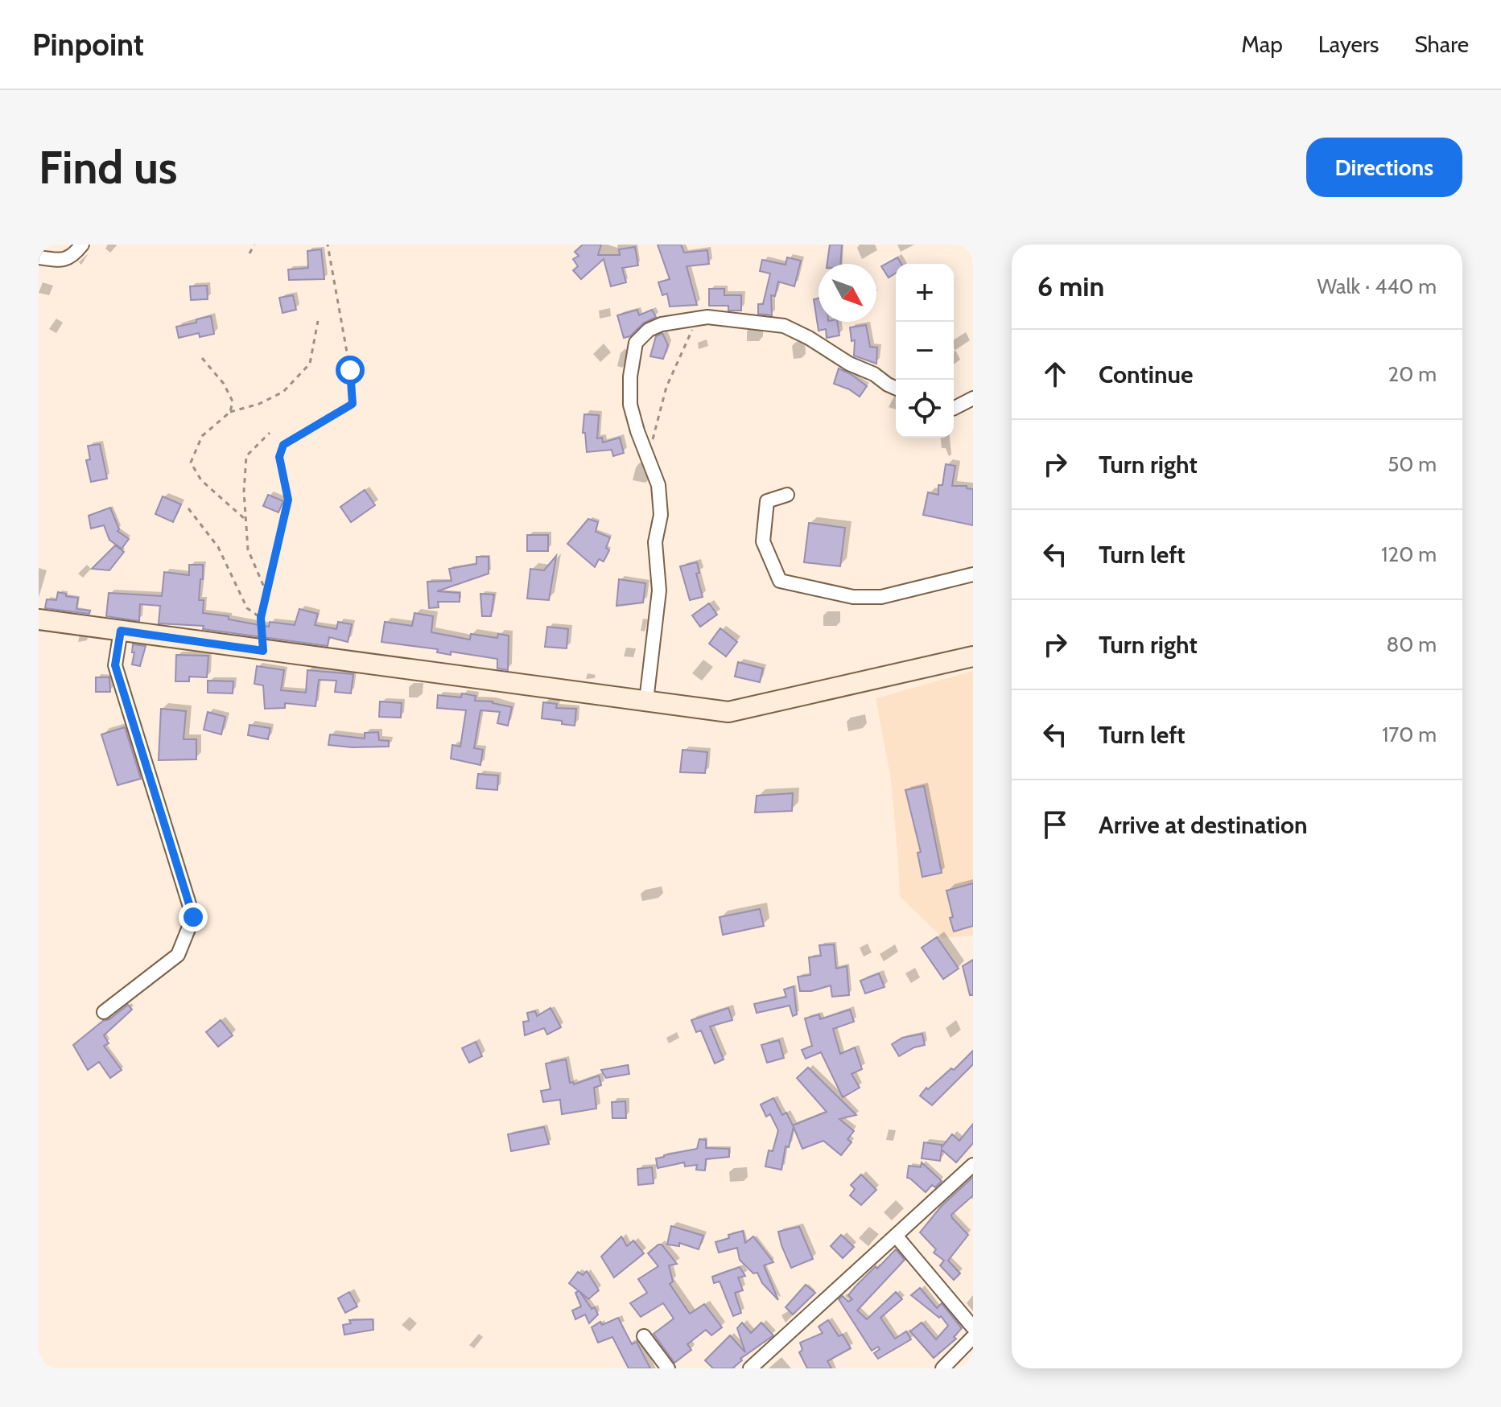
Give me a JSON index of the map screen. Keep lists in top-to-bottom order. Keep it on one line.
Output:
{"north":"bottom right","page":{"header":"Pinpoint","nav":["Map","Layers","Share"],"buttons":"Directions","title":"Find us","heading":["6 min","Walk · 440 m"],"map_buttons":["+","−"],"list":[["Continue","20 m"],["Turn right","50 m"],["Turn left","120 m"],["Turn right","80 m"],["Turn left","170 m"],"Arrive at destination"]}}
